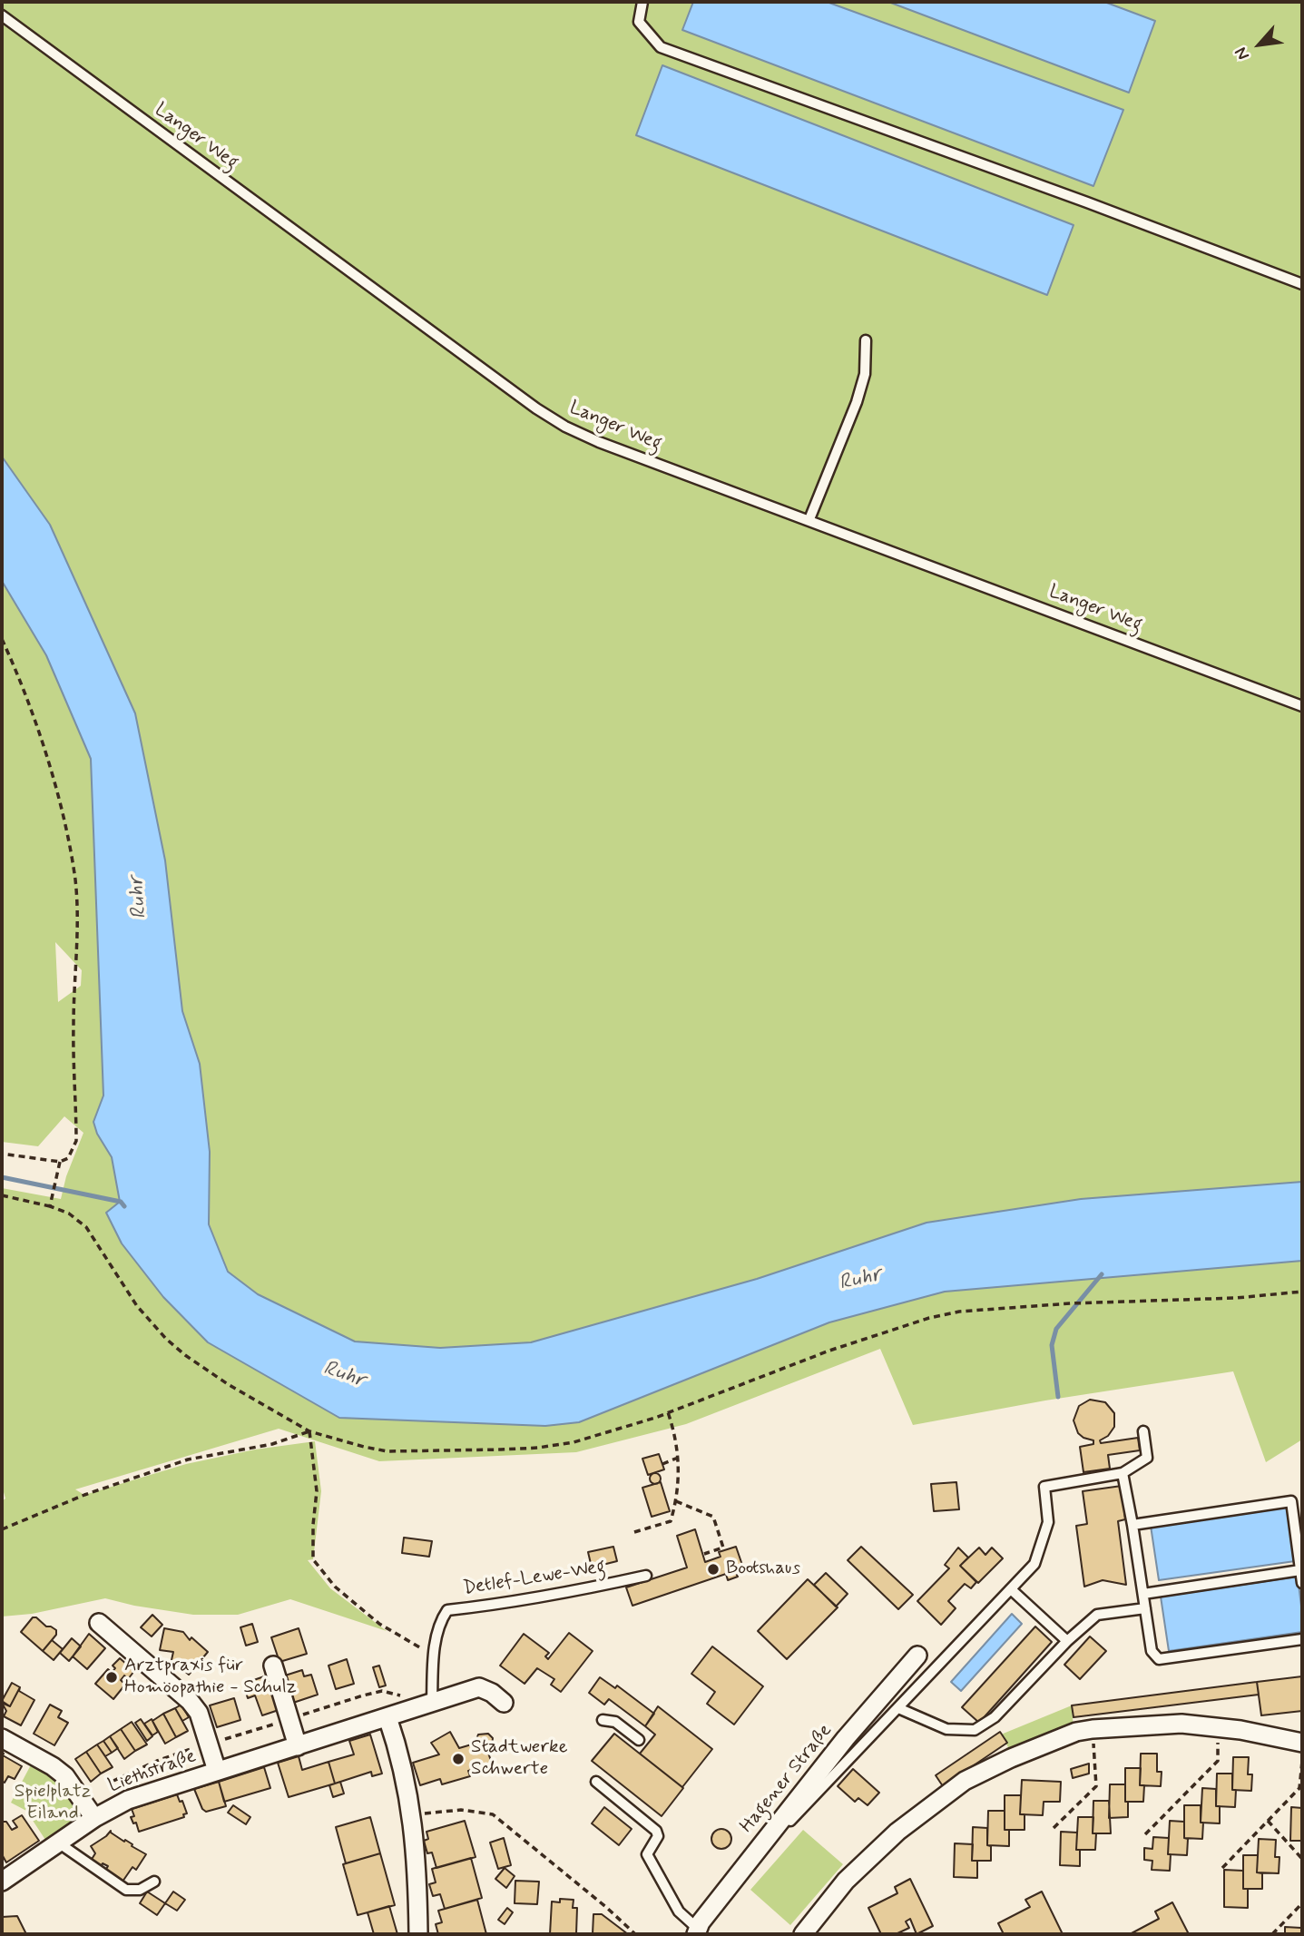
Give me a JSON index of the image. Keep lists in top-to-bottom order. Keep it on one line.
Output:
{"streets":{"street":["Liethstraße","Hagener Straße"],"lane":["Langer Weg","Detlef-Lewe-Weg"]},"crossings":[["Detlef-Lewe-Weg","Liethstraße"]],"water":["Ruhr"],"parks":["Spielplatz Eiland"],"places":["Bootshaus","Arztpraxis für Homöopathie - Schulz","Stadtwerke Schwerte"],"north":"bottom left"}
